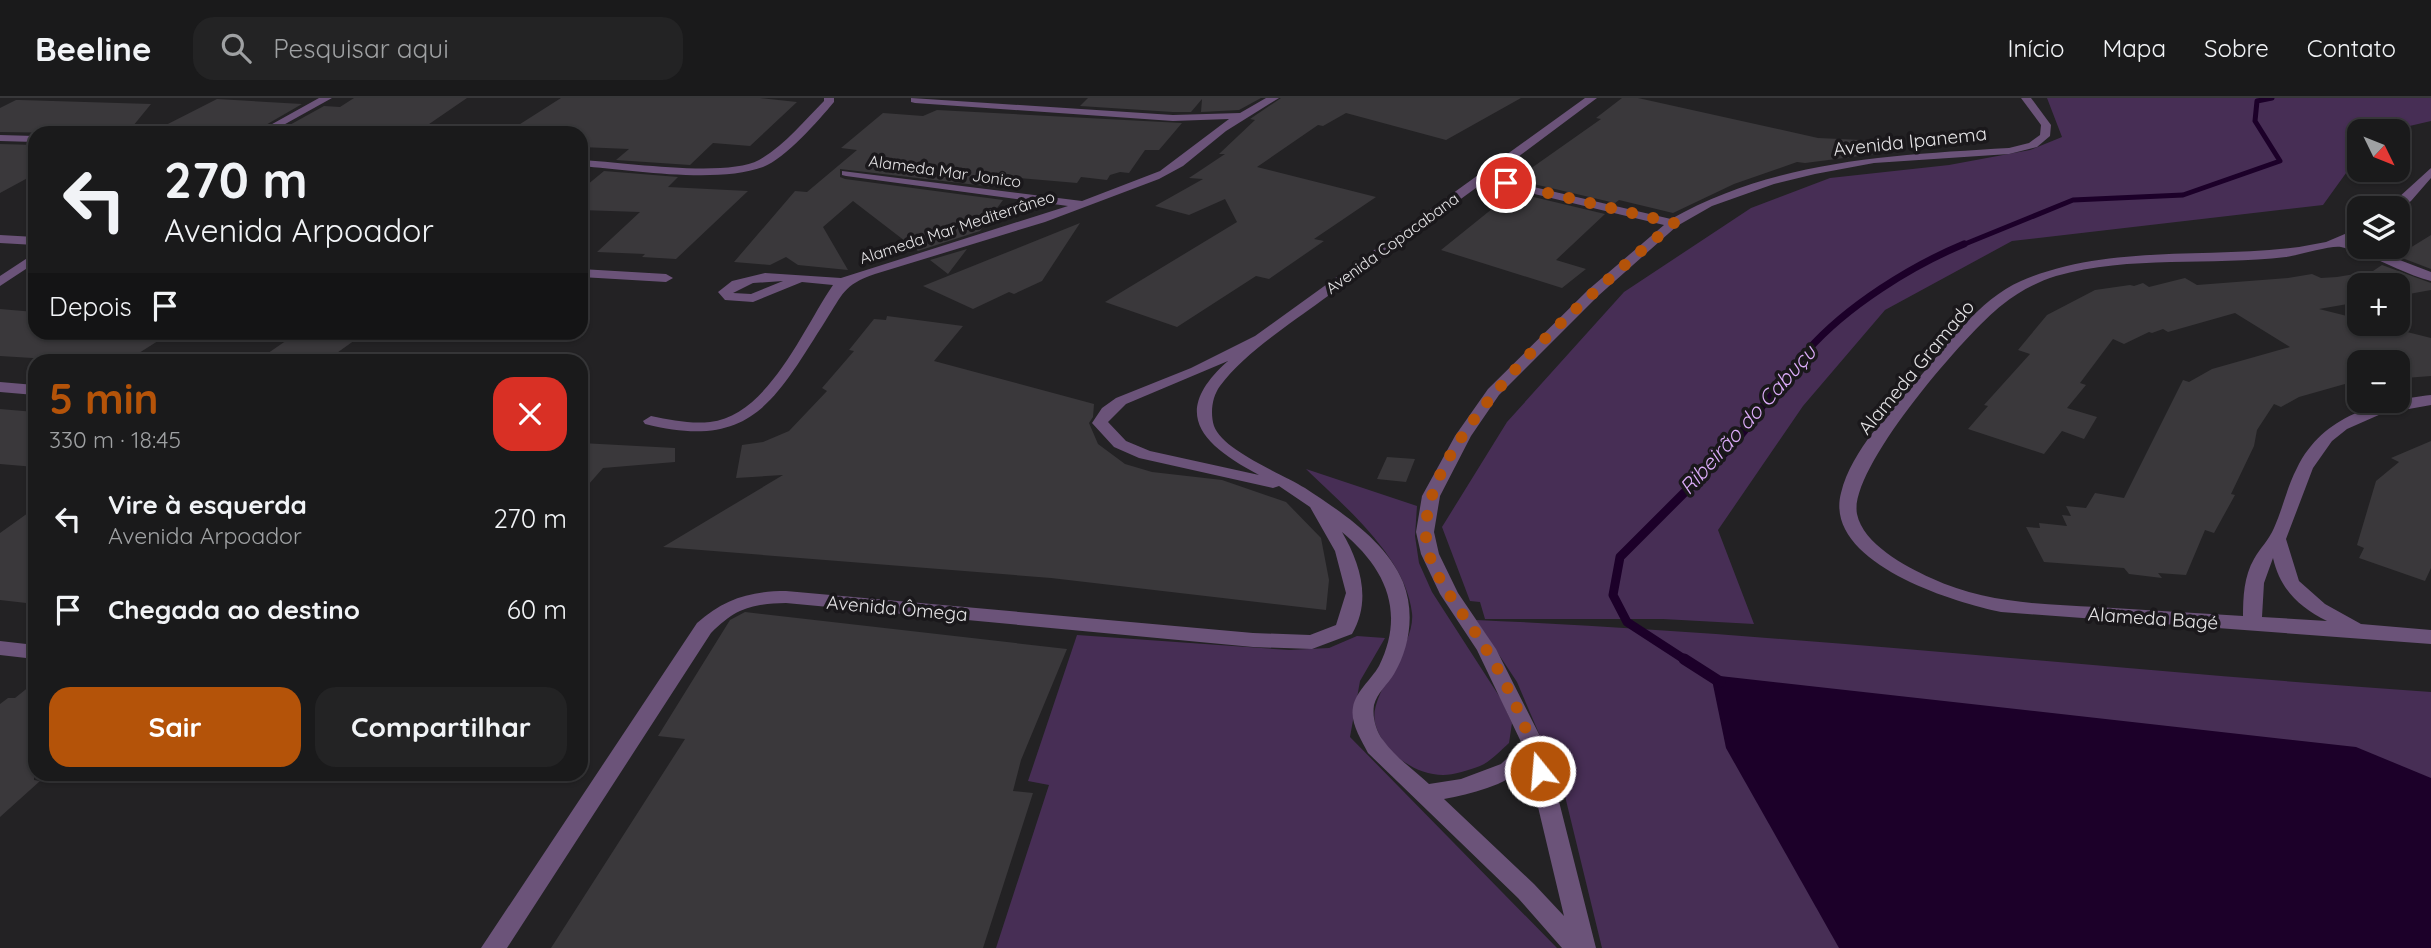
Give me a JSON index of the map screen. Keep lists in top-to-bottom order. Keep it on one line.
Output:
{"streets":{"street":["Avenida Ipanema","Alameda Mar Jonico","Alameda Mar Mediterrâneo","Avenida Copacabana","Alameda Gramado","Avenida Ômega","Alameda Bagé"]},"crossings":[["Alameda Mar Jonico","Alameda Mar Mediterrâneo"],["Avenida Copacabana","Avenida Ômega"],["Alameda Gramado","Alameda Bagé"]],"water":["Ribeirão do Cabuçu"],"north":"bottom right","page":{"header":"Beeline","search":"Pesquisar aqui","nav":["Início","Mapa","Sobre","Contato"],"map_buttons":["+","−"],"turn":["270 m","Avenida Arpoador"],"then":"Depois","heading":["5 min","330 m · 18:45"],"list":[{"name":"Vire à esquerda","note":"Avenida Arpoador","value":"270 m"},{"name":"Chegada ao destino","value":"60 m"}],"buttons":["Sair","Compartilhar"]}}
